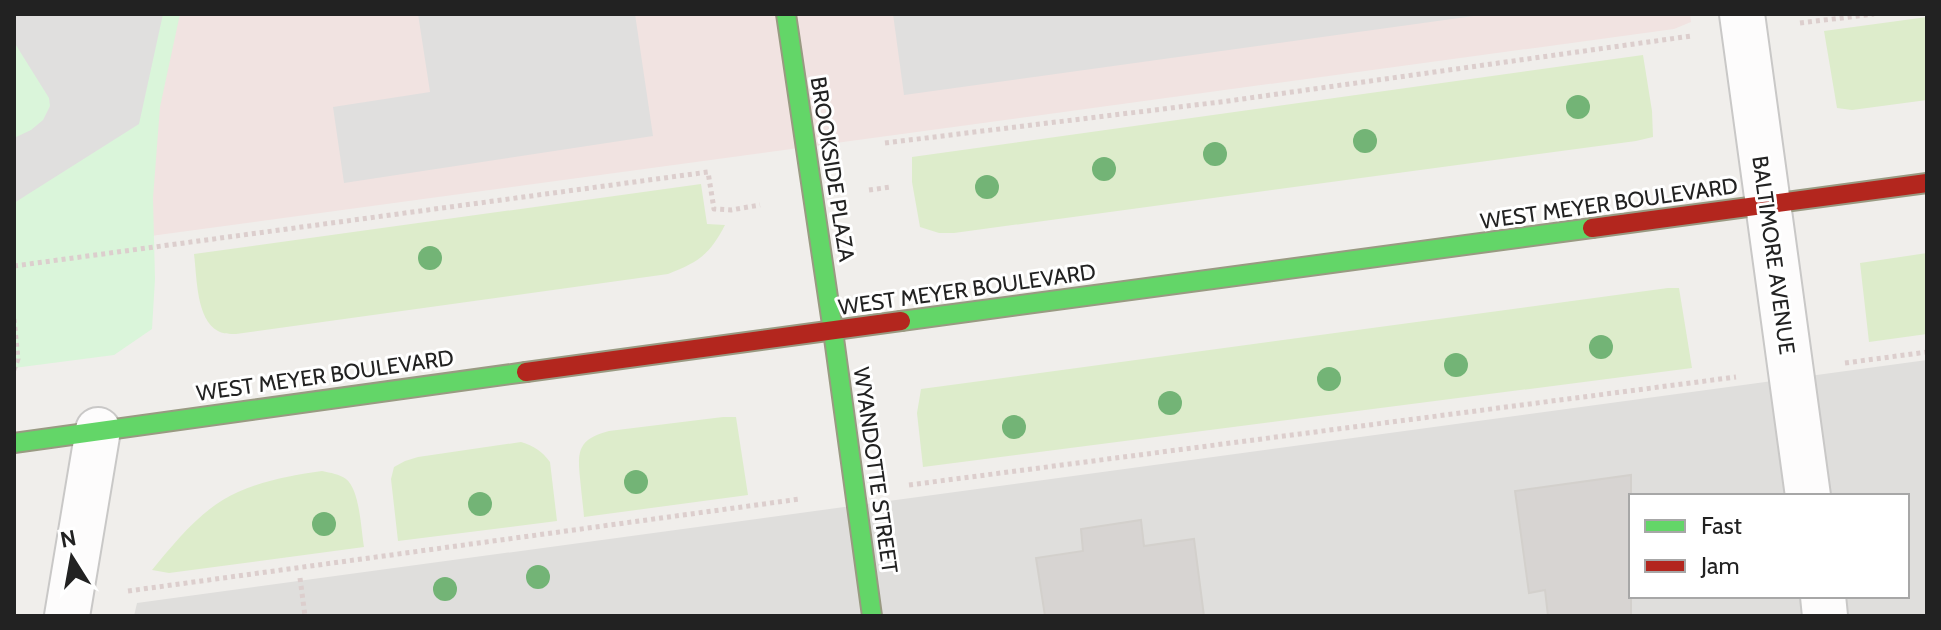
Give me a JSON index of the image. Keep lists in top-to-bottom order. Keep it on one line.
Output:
{"streets":{"main road":["BROOKSIDE PLAZA","WEST MEYER BOULEVARD","WYANDOTTE STREET"],"street":["BALTIMORE AVENUE"]},"crossings":[["BROOKSIDE PLAZA","WEST MEYER BOULEVARD"],["BROOKSIDE PLAZA","WYANDOTTE STREET"],["WEST MEYER BOULEVARD","BALTIMORE AVENUE"],["WEST MEYER BOULEVARD","WYANDOTTE STREET"]],"legend":["Fast","Jam"],"north":"top"}
